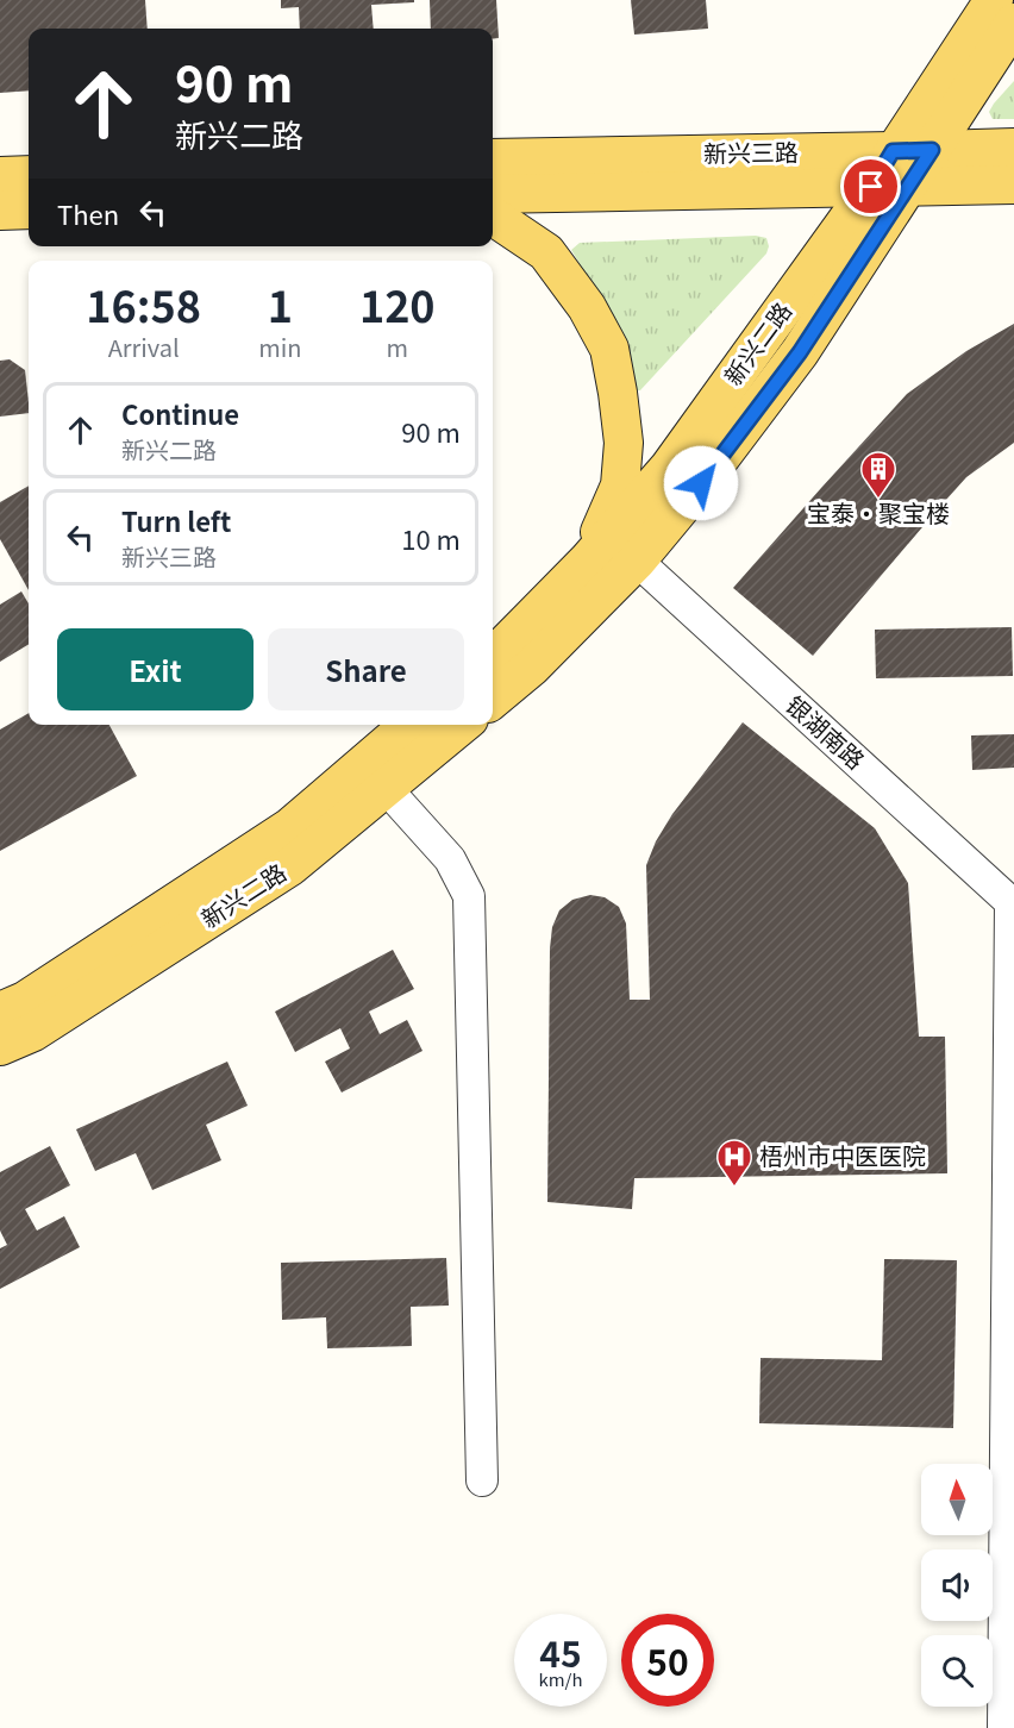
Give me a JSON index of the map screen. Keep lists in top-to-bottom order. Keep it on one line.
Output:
{"streets":{"main road":["新兴三路","新兴二路"],"street":["银湖南路"]},"crossings":[["新兴三路","新兴二路"]],"places":{"building":["宝泰·聚宝楼"],"hospital":["梧州市中医医院"]},"north":"top","page":{"turn":["90 m","新兴二路"],"then":"Then","eta":["16:58","Arrival","1","min","120","m"],"list":[{"name":"Continue","note":"新兴二路","value":"90 m"},{"name":"Turn left","note":"新兴三路","value":"10 m"}],"buttons":["Exit","Share"],"speed":"45 km/h","limit":"50"}}
